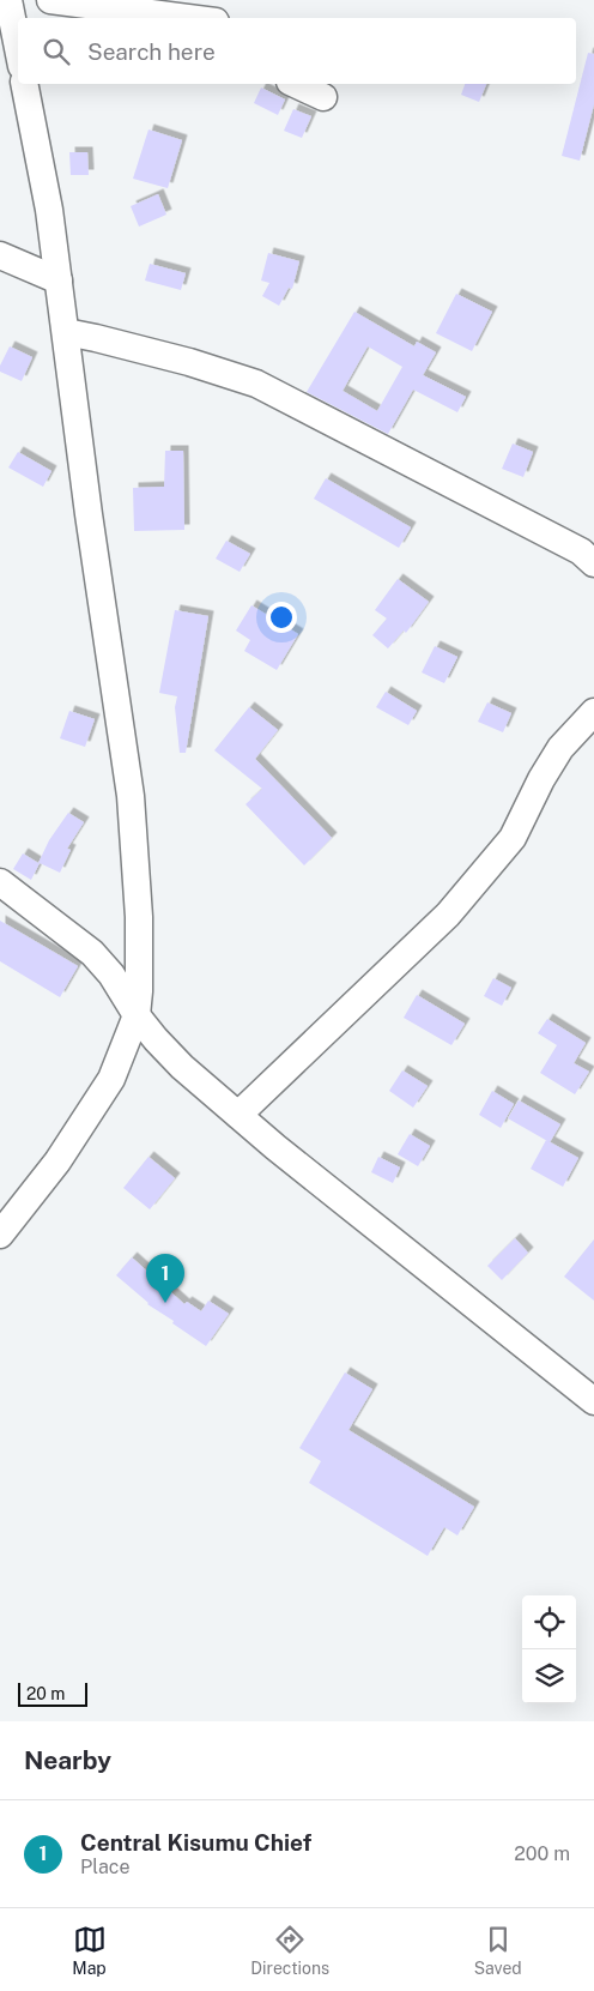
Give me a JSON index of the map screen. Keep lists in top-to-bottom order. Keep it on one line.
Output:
{"scale_bar":"20 m","page":{"search":"Search here","pins":"1","scale":"20 m","heading":"Nearby","list":[{"mark":"1","name":"Central Kisumu Chief","note":"Place","value":"200 m"}],"nav":["Map","Directions","Saved"]}}
